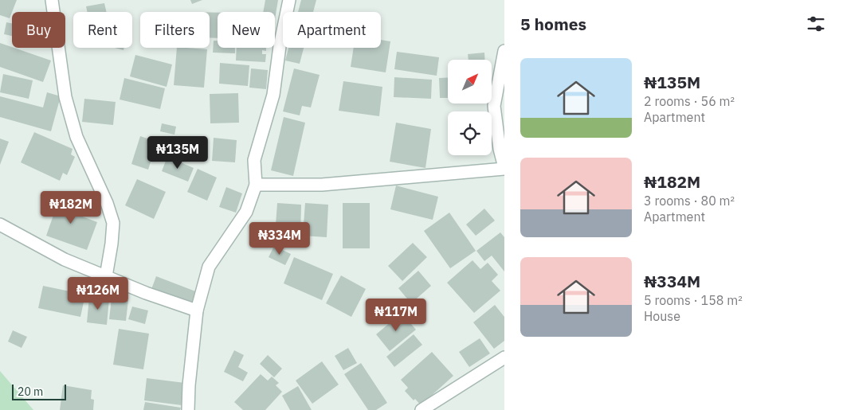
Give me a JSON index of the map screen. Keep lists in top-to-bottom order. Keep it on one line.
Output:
{"scale_bar":"20 m","north":"top right","page":{"heading":"5 homes","chip":["Buy","Rent","Filters","New","Apartment"],"list":[{"name":"₦135M","note":"2 rooms · 56 m² · Apartment"},{"name":"₦182M","note":"3 rooms · 80 m² · Apartment"},{"name":"₦334M","note":"5 rooms · 158 m² · House"}],"price":["₦135M","₦182M","₦334M","₦126M","₦117M"],"scale":"20 m"}}
